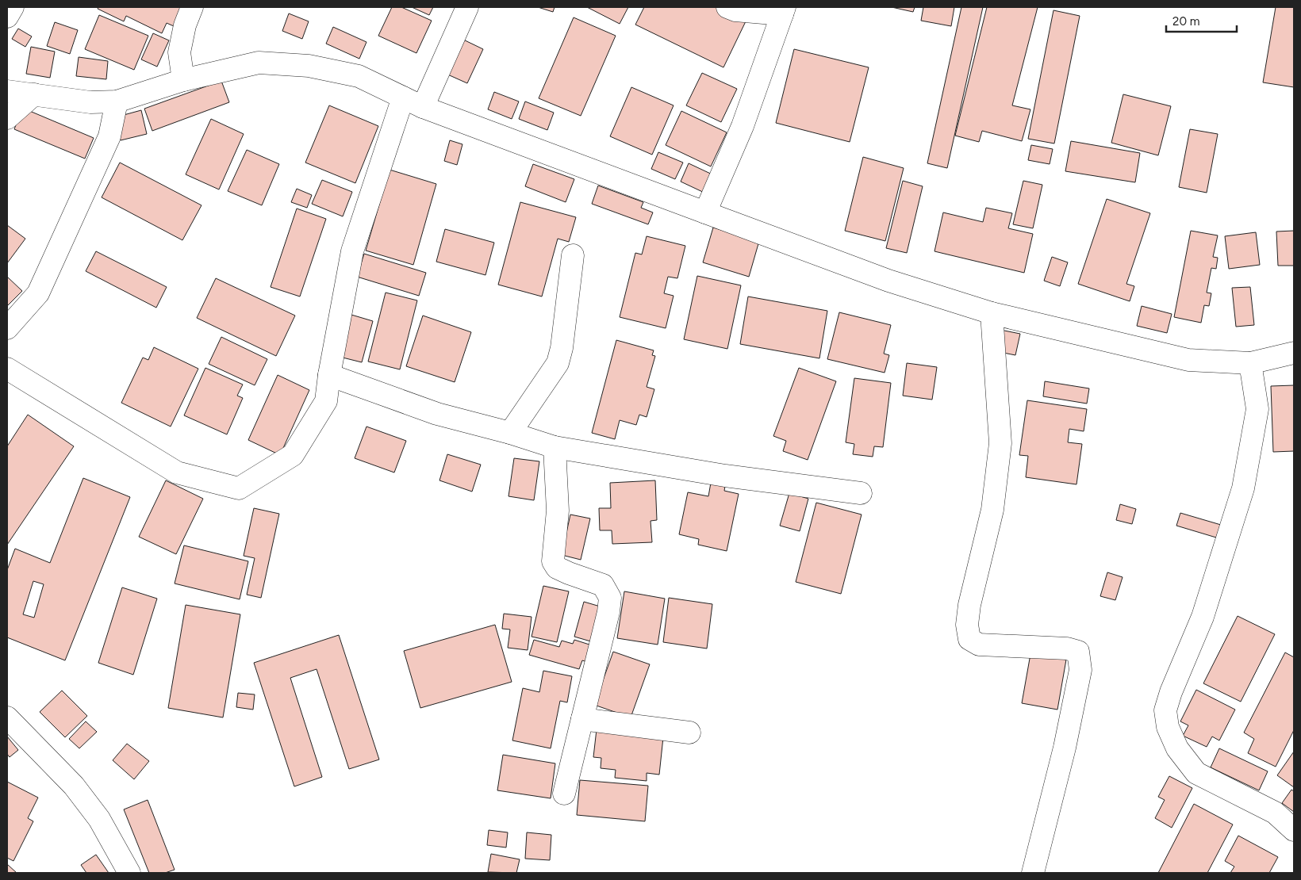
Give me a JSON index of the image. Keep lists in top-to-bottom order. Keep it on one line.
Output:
{"scale_bar":"20 m"}
